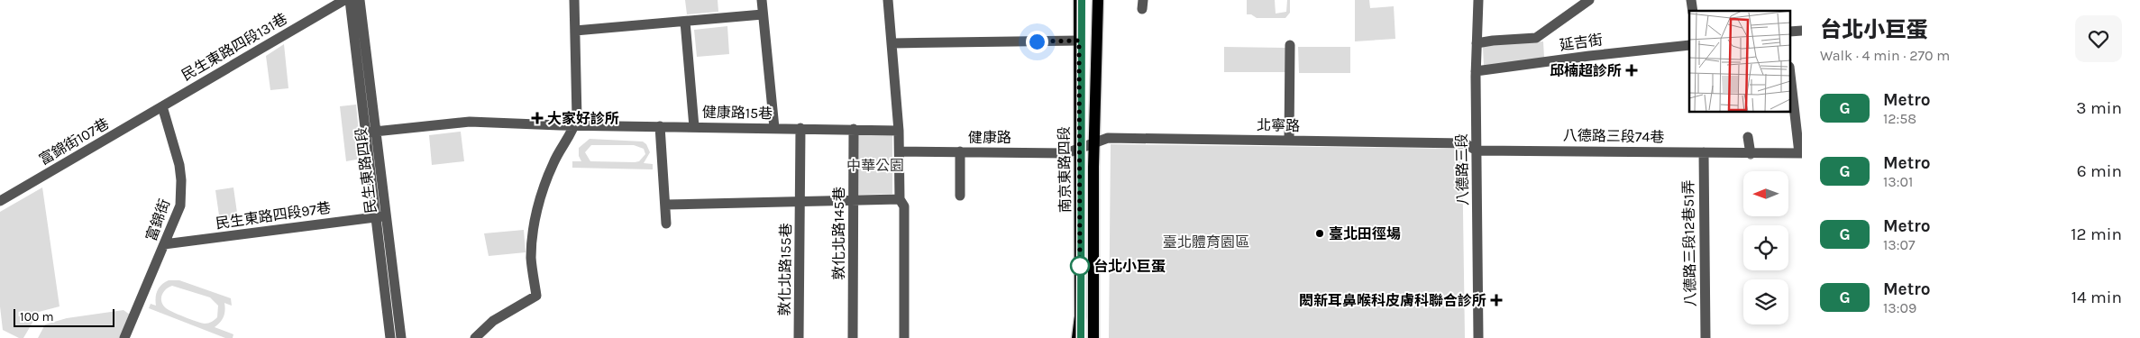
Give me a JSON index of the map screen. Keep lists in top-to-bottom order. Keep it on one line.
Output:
{"streets":{"main road":["南京東路四段"],"street":["延吉街","民生東路四段131巷","健康路15巷","北寧路","八德路三段74巷","健康路","富錦街107巷","八德路三段","民生東路四段","民生東路四段97巷","富錦街","敦化北路145巷","八德路三段12巷51弄","敦化北路155巷"]},"crossings":[["延吉街","八德路三段"],["民生東路四段131巷","富錦街107巷"],["民生東路四段131巷","富錦街"],["健康路15巷","民生東路四段"],["健康路15巷","敦化北路145巷"],["健康路15巷","敦化北路155巷"],["北寧路","八德路三段74巷"],["北寧路","健康路"],["北寧路","南京東路四段"],["北寧路","八德路三段"],["八德路三段74巷","八德路三段"],["八德路三段74巷","八德路三段12巷51弄"],["健康路","南京東路四段"],["富錦街107巷","富錦街"],["民生東路四段","民生東路四段97巷"],["民生東路四段97巷","富錦街"]],"parks":["中華公園","臺北體育園區"],"places":{"health":["邱楠超診所","大家好診所","閎新耳鼻喉科皮膚科聯合診所"],"other":["臺北田徑場","台北小巨蛋"]},"lines":["metro line G"],"scale_bar":"100 m","north":"left","page":{"heading":["台北小巨蛋","Walk · 4 min · 270 m"],"list":[{"mark":"G","name":"Metro","note":"12:58","value":"3 min"},{"mark":"G","name":"Metro","note":"13:01","value":"6 min"},{"mark":"G","name":"Metro","note":"13:07","value":"12 min"},{"mark":"G","name":"Metro","note":"13:09","value":"14 min"}],"scale":"100 m"}}
